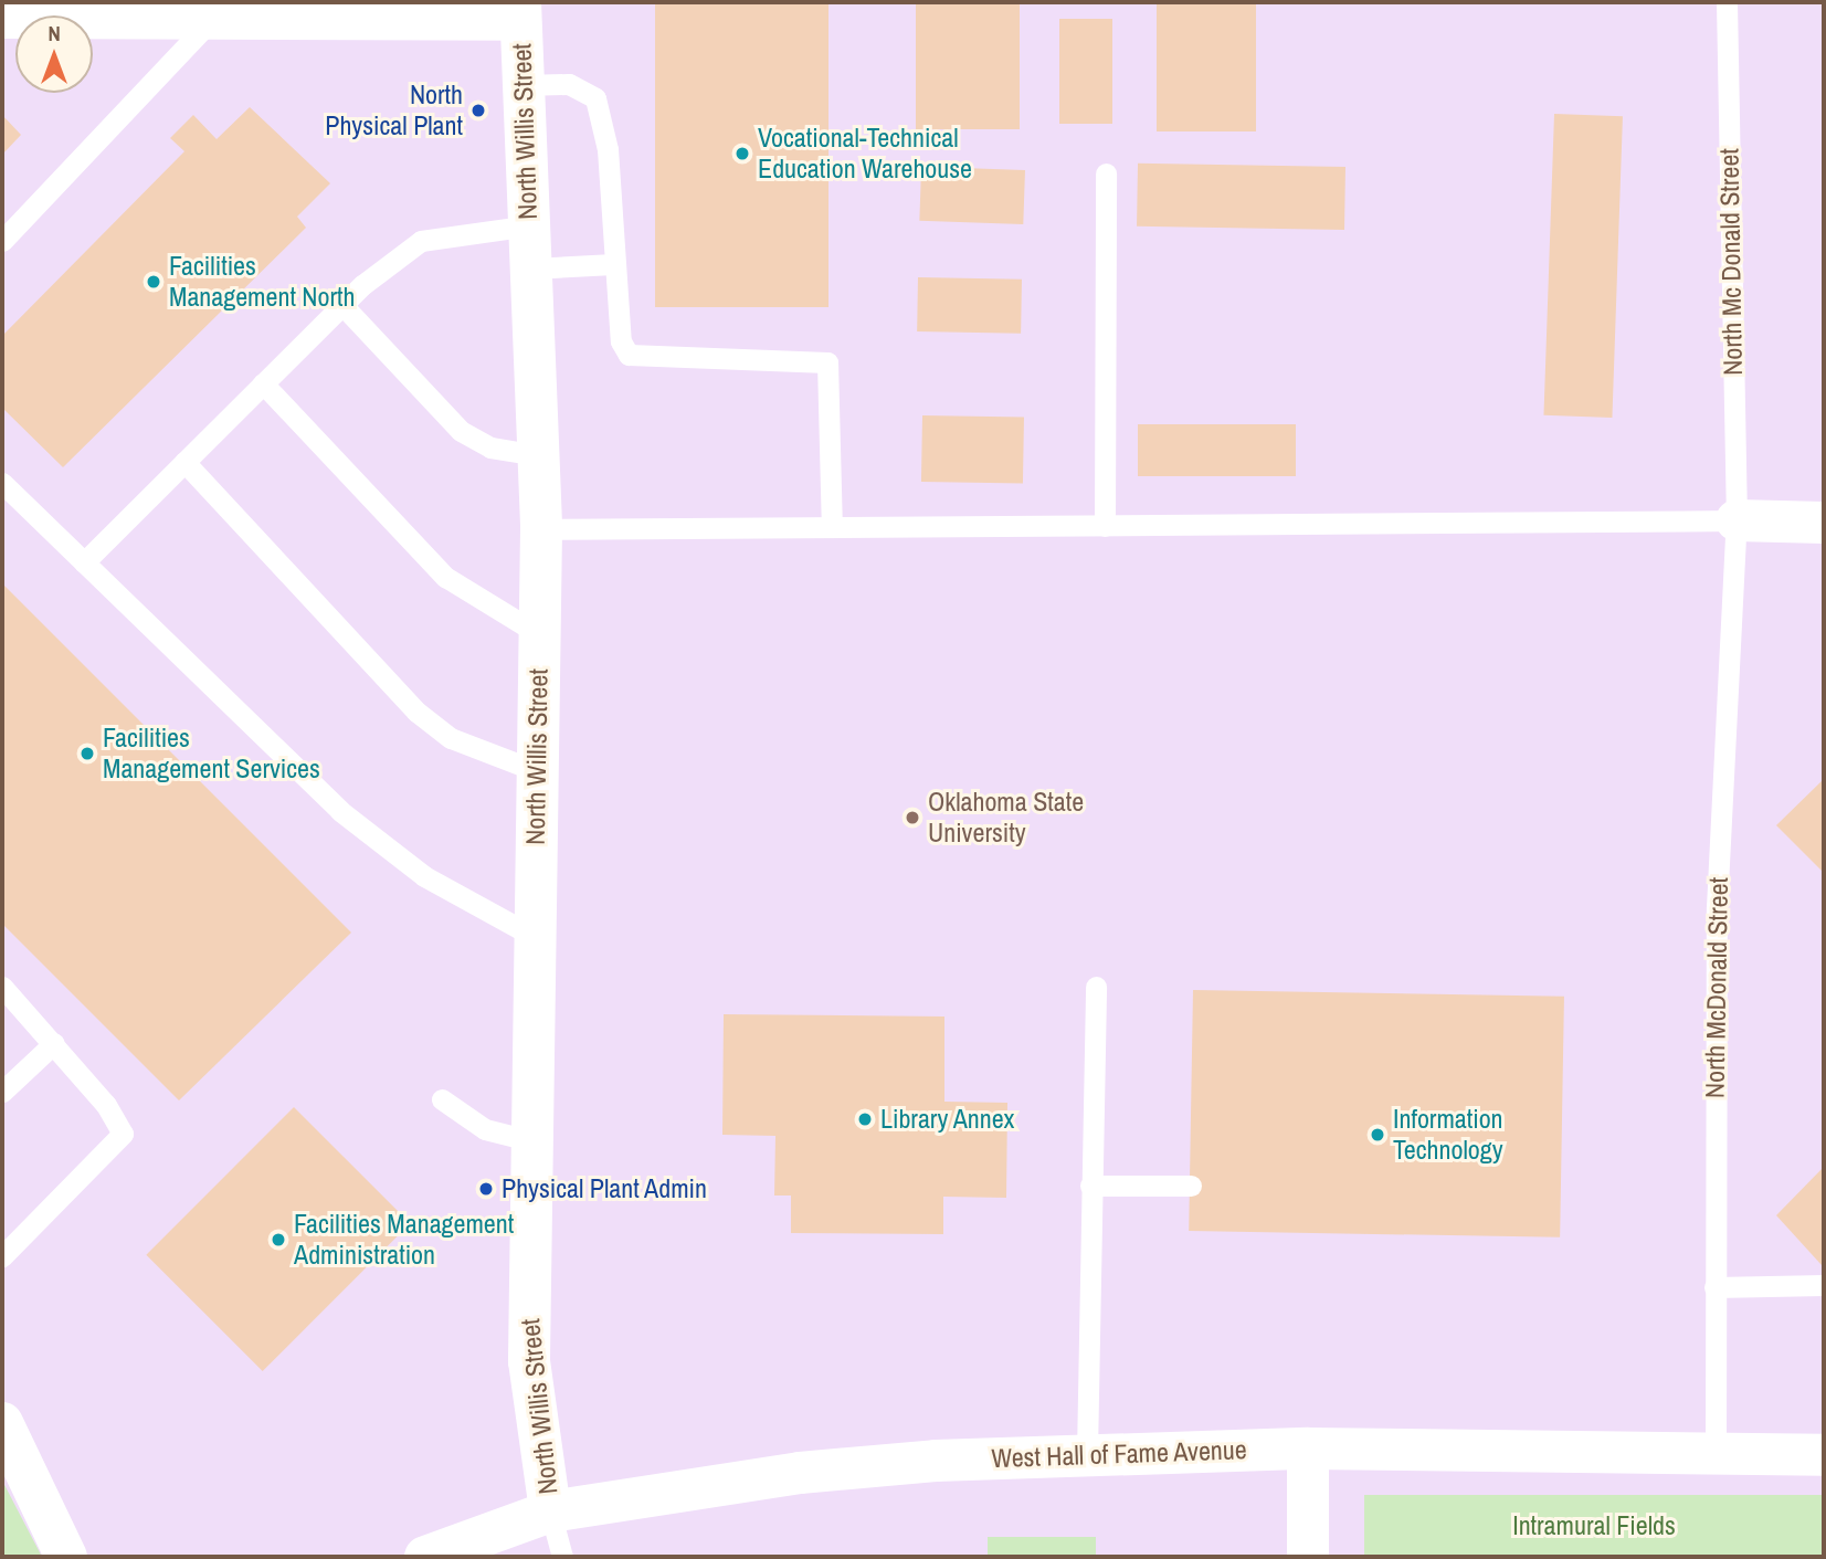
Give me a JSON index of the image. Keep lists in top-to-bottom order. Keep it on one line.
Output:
{"streets":{"street":["North Willis Street","West Hall of Fame Avenue"],"lane":["North Mc Donald Street","North McDonald Street"]},"crossings":[["North Willis Street","West Hall of Fame Avenue"],["North Mc Donald Street","North McDonald Street"],["North McDonald Street","West Hall of Fame Avenue"]],"parks":["Intramural Fields"],"places":["North Physical Plant","Vocational-Technical Education Warehouse","Facilities Management North","Facilities Management Services","Oklahoma State University","Library Annex","Information Technology","Physical Plant Admin","Facilities Management Administration"],"north":"top"}
